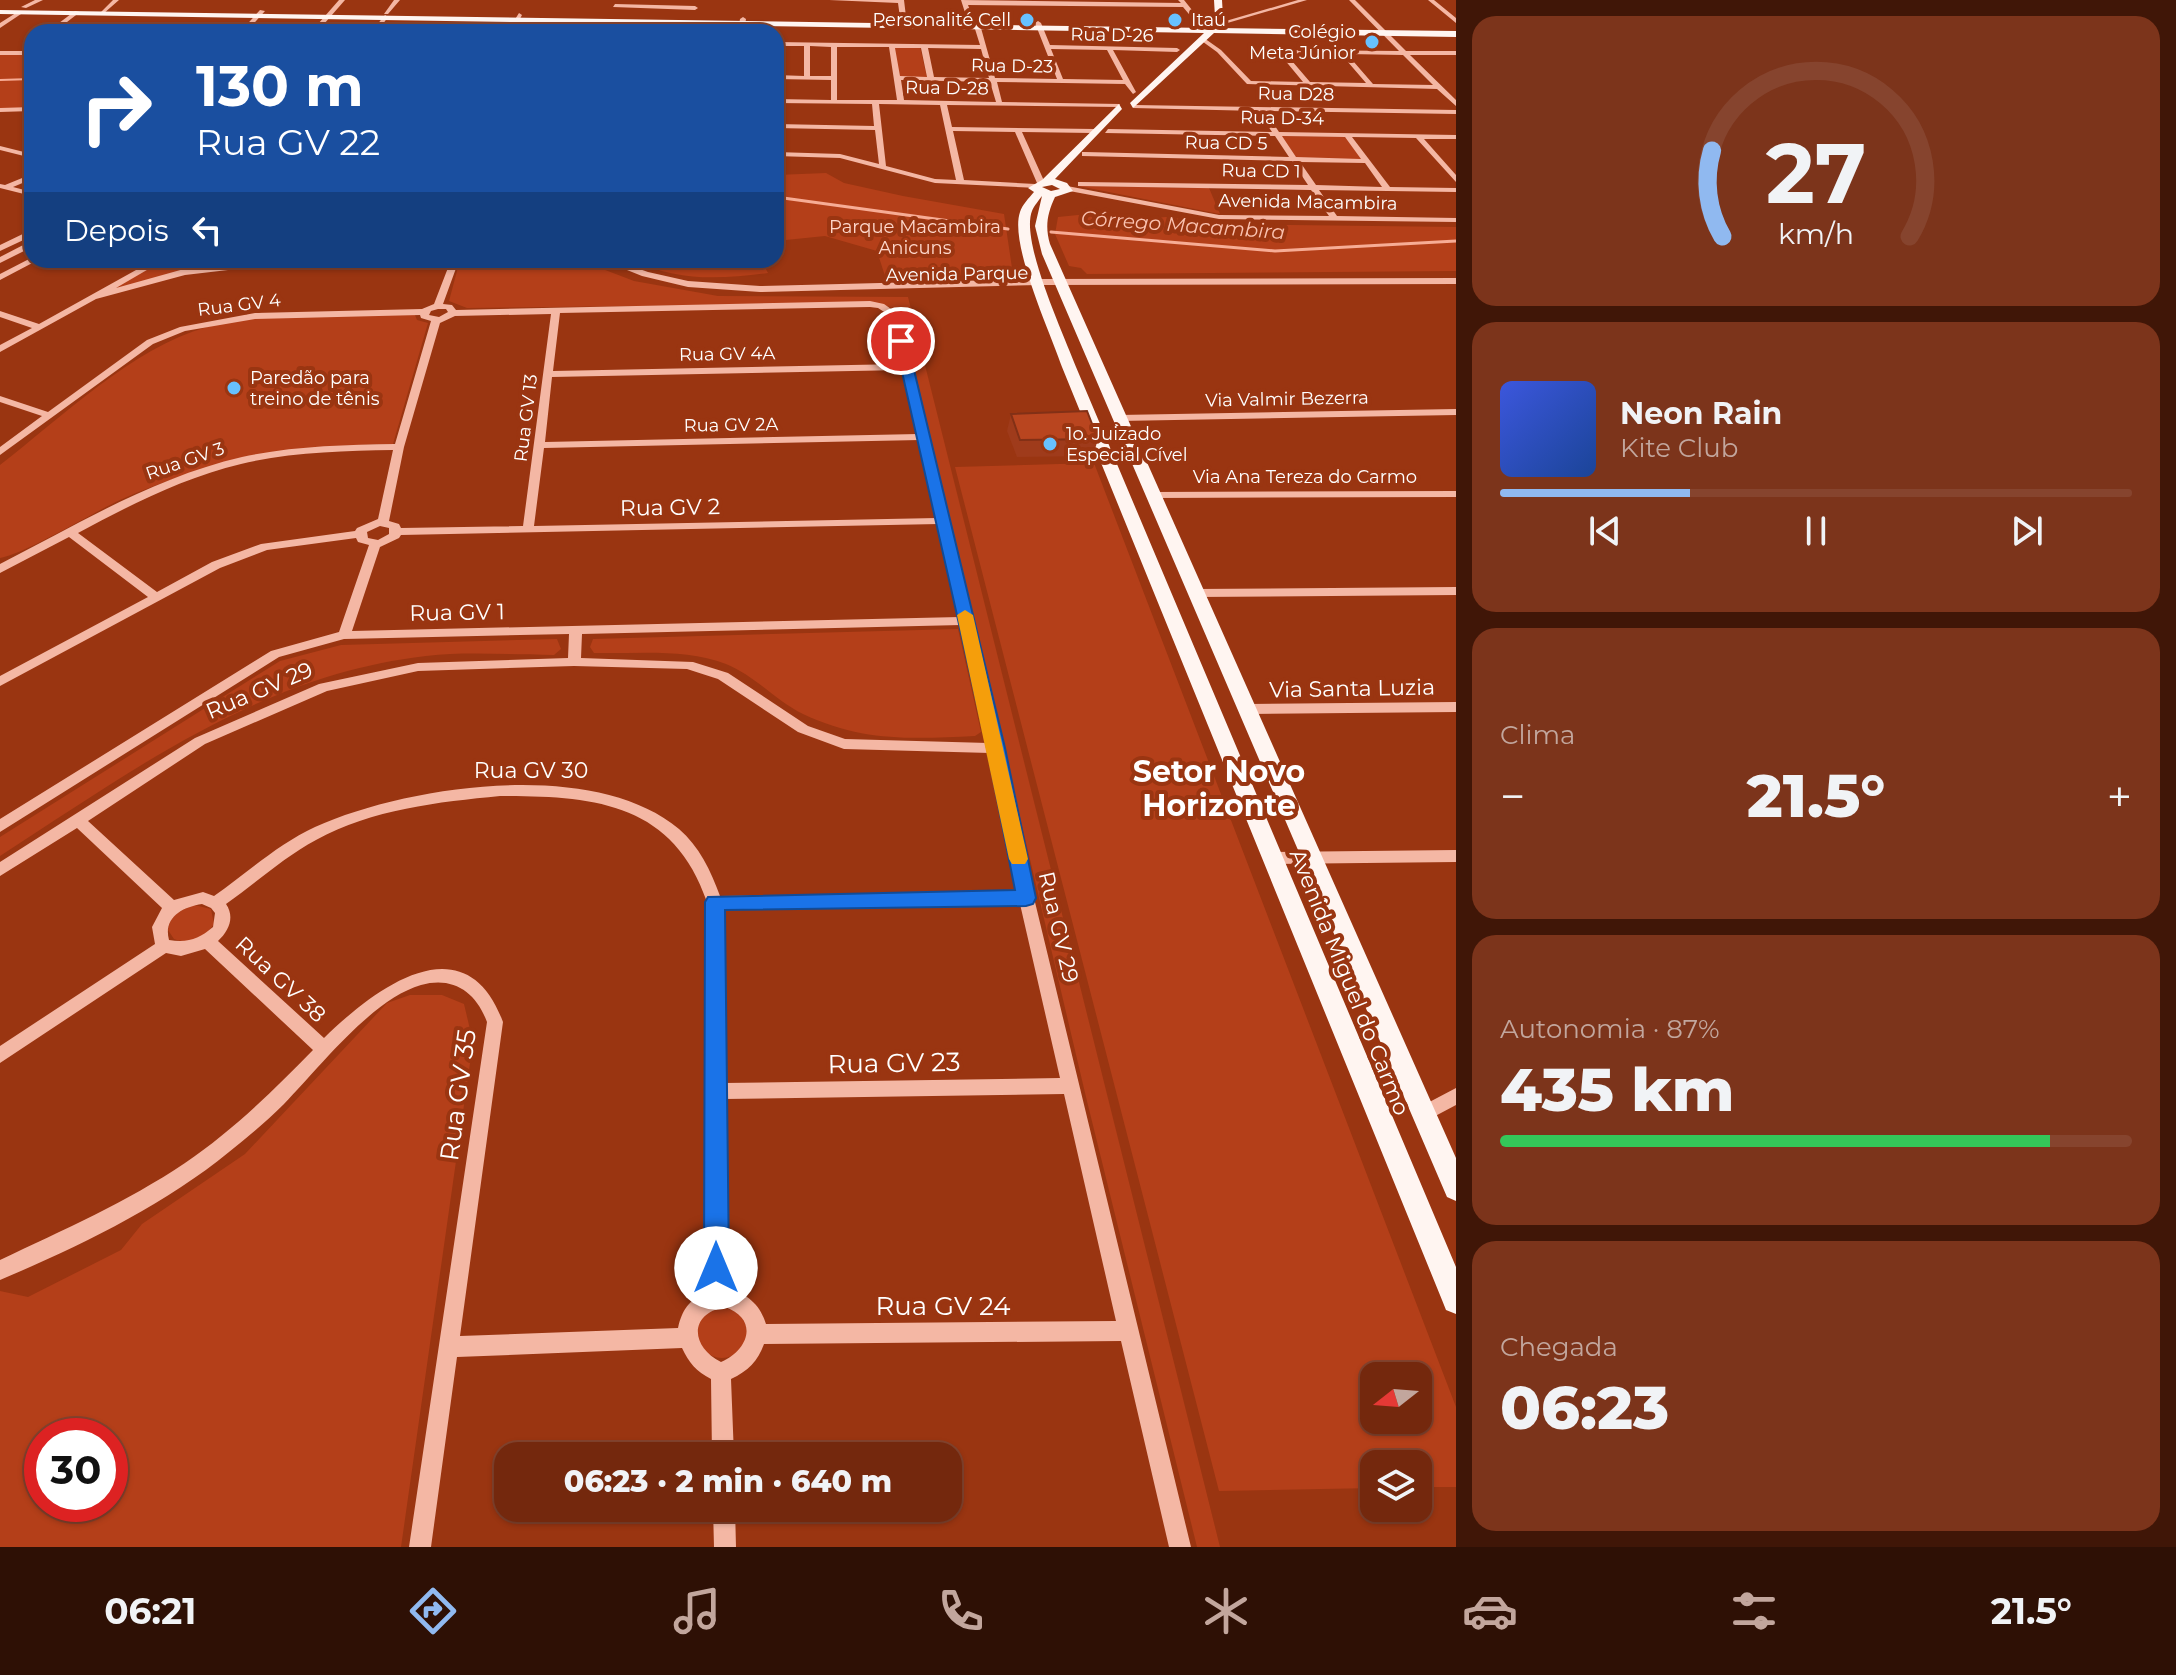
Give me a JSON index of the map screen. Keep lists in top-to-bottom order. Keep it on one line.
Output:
{"streets":{"main road":["Avenida Miguel do Carmo"],"street":["Rua D-26","Rua D-23","Rua D-28","Rua D28","Rua D-34","Rua CD 5","Rua CD 1","Avenida Macambira","Avenida Parque","Rua GV 4","Rua GV 4A","Via Valmir Bezerra","Rua GV 13","Rua GV 2A","Rua GV 3","Via Ana Tereza do Carmo","Rua GV 2","Rua GV 1","Via Santa Luzia","Rua GV 29","Rua GV 30","Rua GV 38","Rua GV 23","Rua GV 35","Rua GV 24"]},"crossings":[["Rua D-28","Rua D28"],["Rua CD 1","Avenida Macambira"],["Avenida Parque","Avenida Miguel do Carmo"],["Rua GV 4A","Rua GV 13"],["Via Valmir Bezerra","Avenida Miguel do Carmo"],["Rua GV 13","Rua GV 2A"],["Rua GV 13","Rua GV 2"],["Via Ana Tereza do Carmo","Avenida Miguel do Carmo"],["Via Santa Luzia","Avenida Miguel do Carmo"],["Rua GV 29","Rua GV 23"],["Rua GV 29","Rua GV 24"],["Rua GV 30","Rua GV 38"],["Rua GV 30","Rua GV 23"],["Rua GV 30","Rua GV 24"],["Rua GV 38","Rua GV 35"]],"districts":["Setor Novo Horizonte"],"water":["Córrego Macambira"],"parks":["Parque Macambira Anicuns"],"places":["Personalité Cell","Itaú","Colégio Meta Júnior","Paredão para treino de tênis","1o. Juizado Especial Cível"],"north":"left","page":{"turn":["130 m","Rua GV 22"],"then":"Depois","song":["Neon Rain","Kite Club"],"tile":["Clima",["Autonomia · 87%","435 km"],["Chegada","06:23"]],"heat":["−","21.5°","+"],"limit":"30","trip":"06:23 · 2 min · 640 m","tabs":["06:21","21.5°"],"gauge":["27","km/h"]}}
